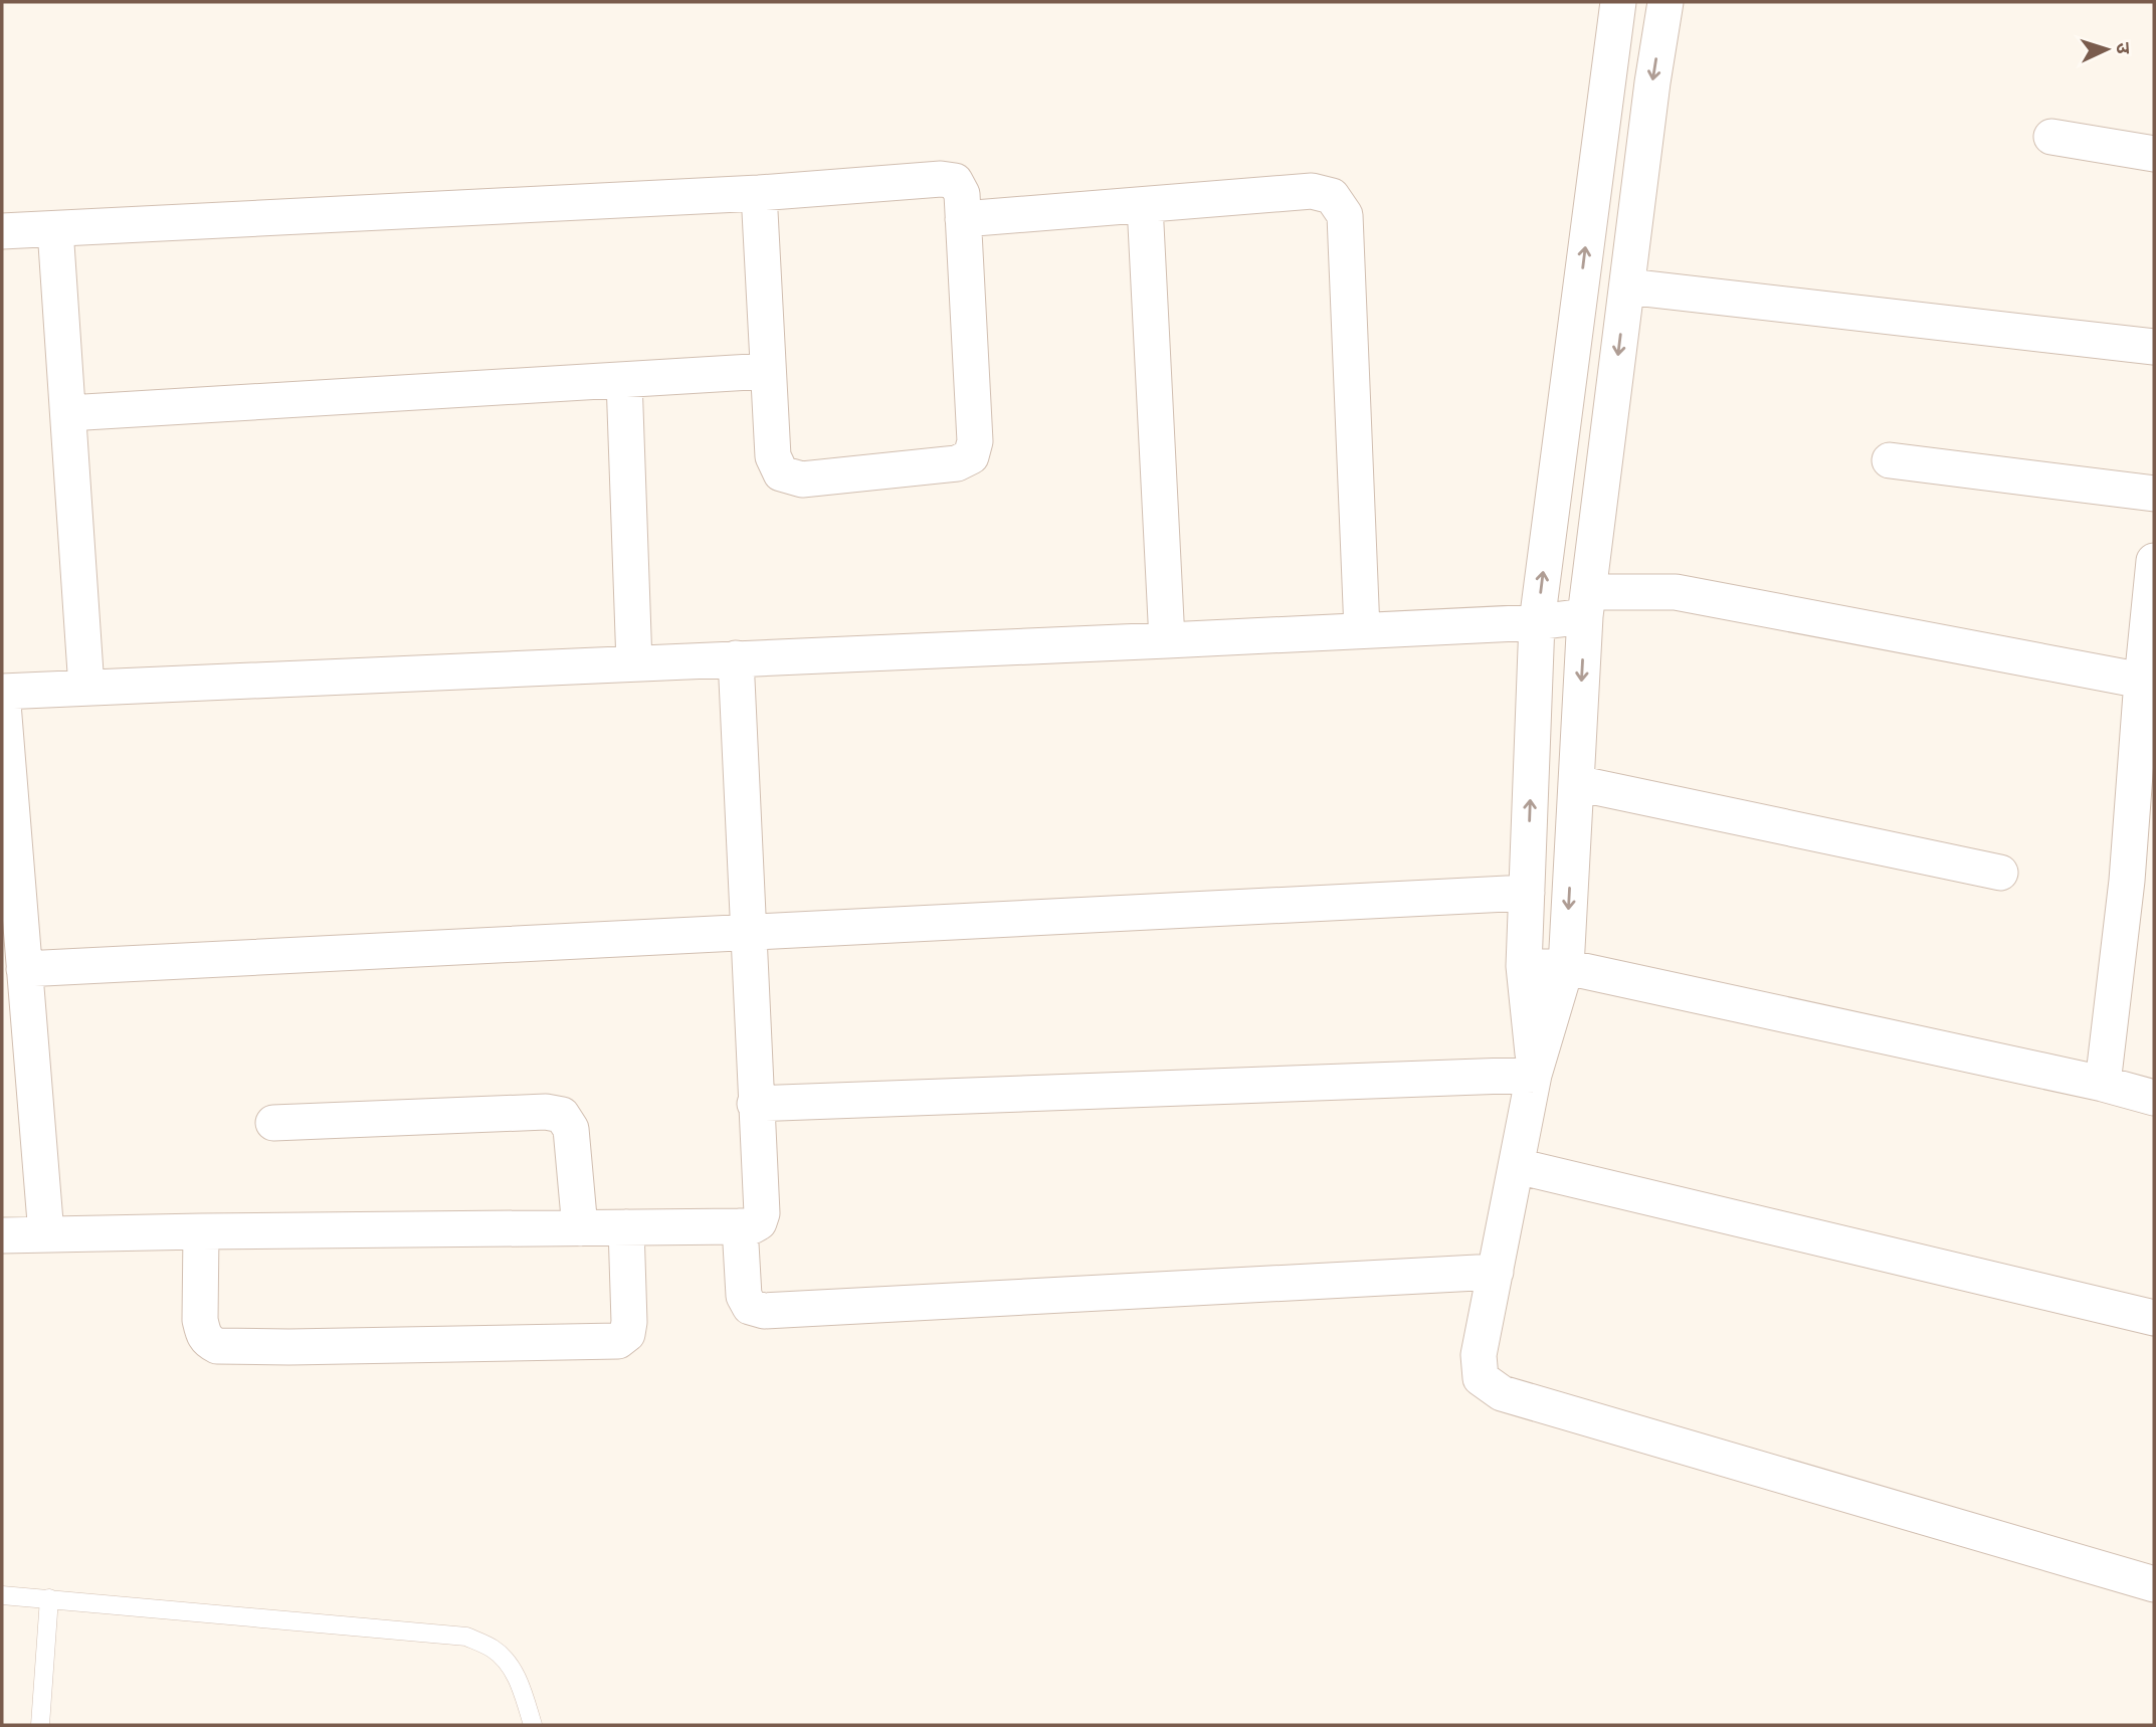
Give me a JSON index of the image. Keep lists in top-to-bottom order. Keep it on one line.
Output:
{"north":"right"}
